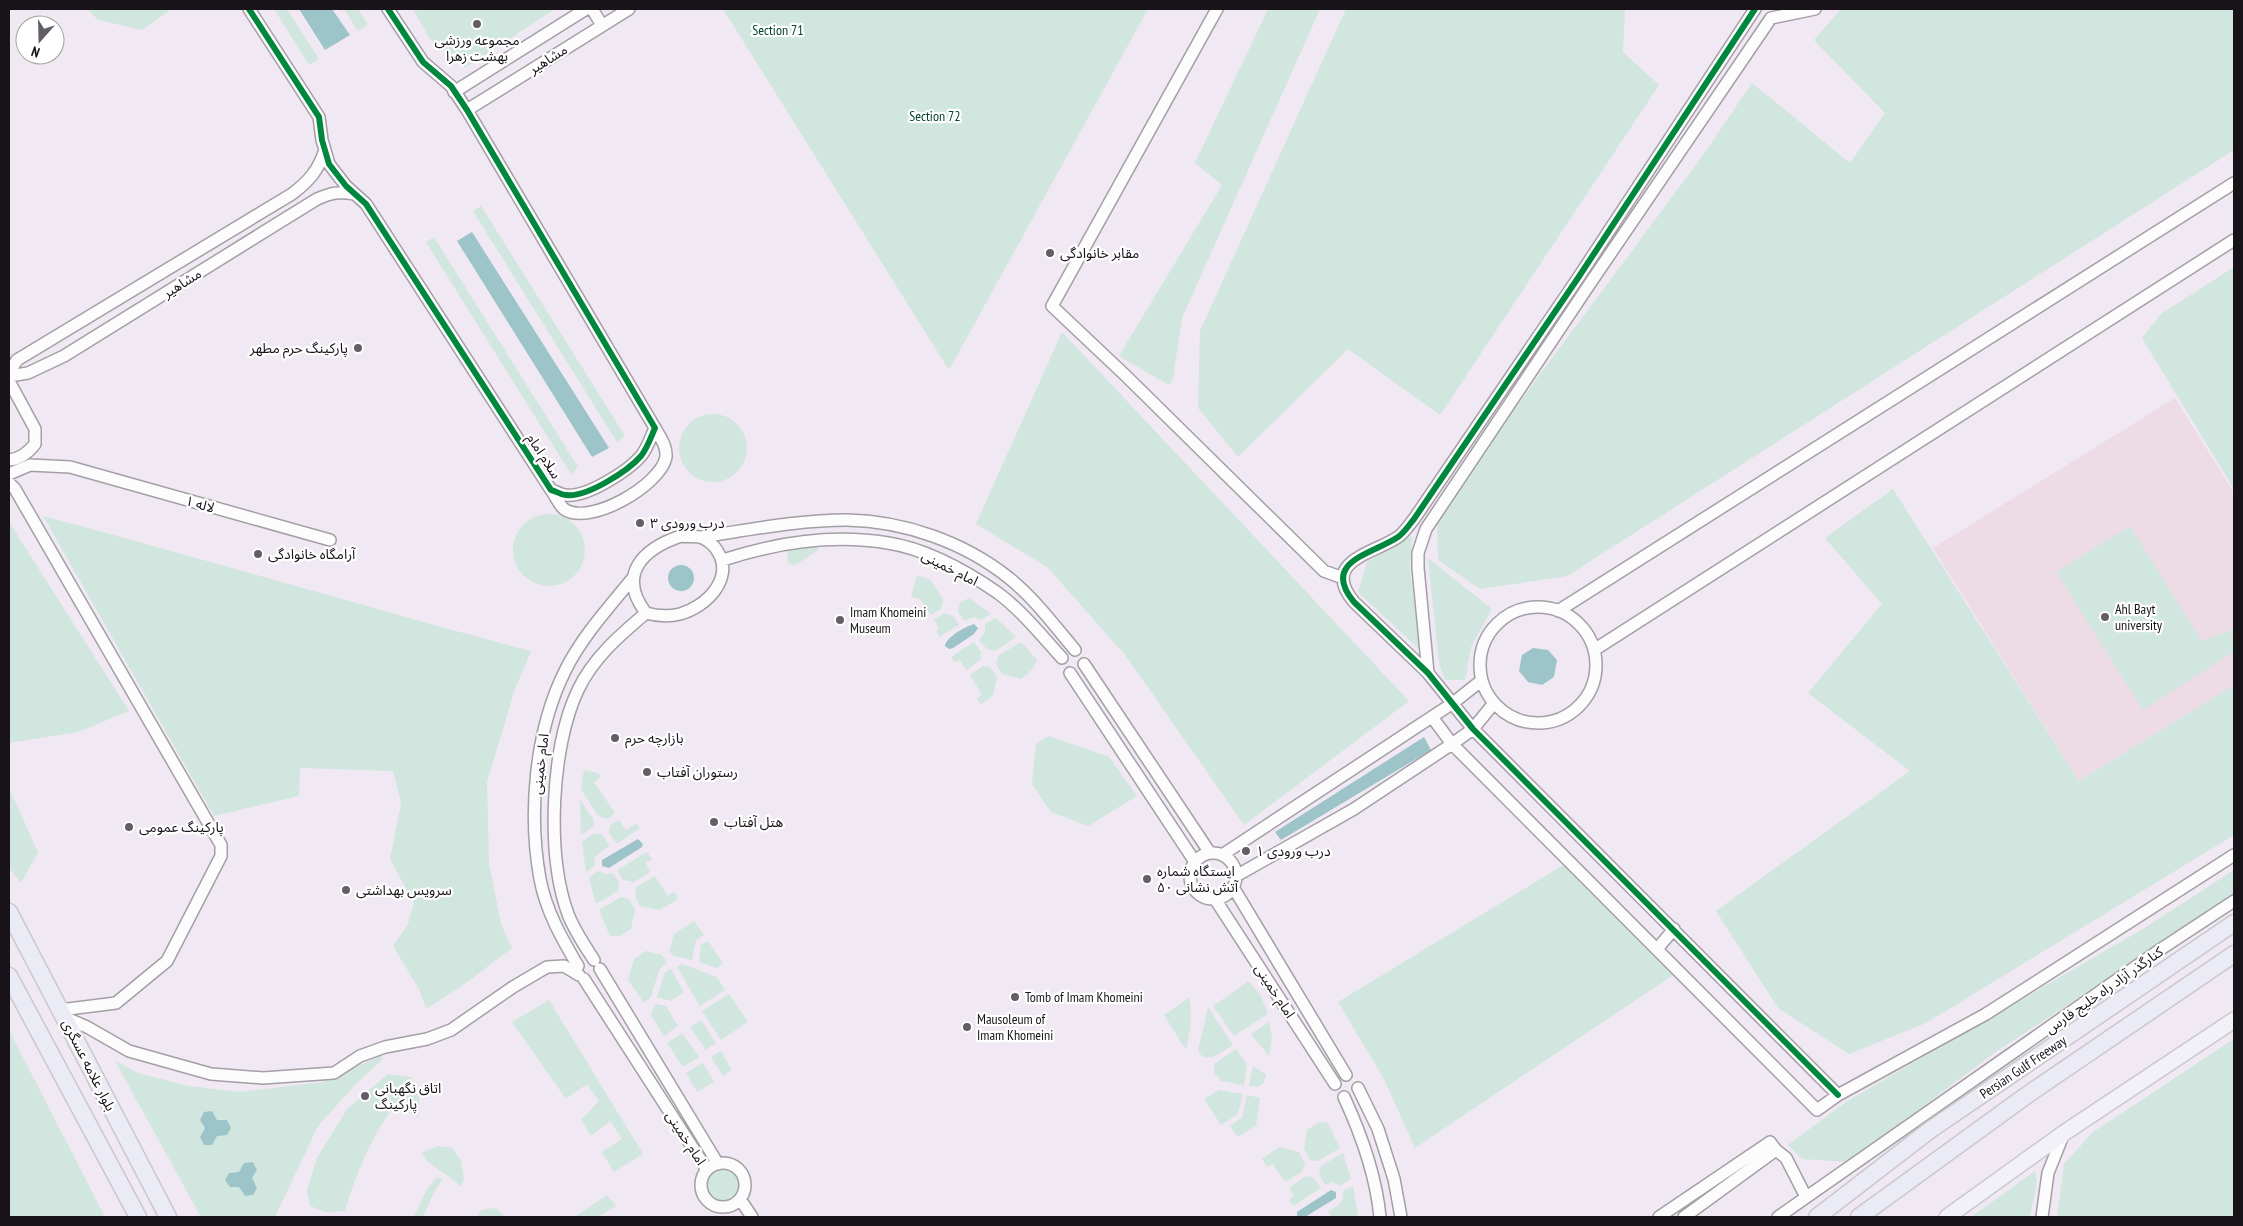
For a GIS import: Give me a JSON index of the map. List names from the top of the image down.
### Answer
{
  "streets": {
    "highway": ["بلوار علامه عسگری", "Persian Gulf Freeway"],
    "street": [
      "مشاهیر",
      "سلام امام",
      "لاله ۱",
      "امام خمینی",
      "کنارگذر آزاد راه خلیج فارس"
    ]
  },
  "crossings": [
    ["مشاهیر", "سلام امام"]
  ],
  "parks": ["Section 71", "Section 72"],
  "places": [
    "مجموعه ورزشی بهشت زهرا",
    "مقابر خانوادگی",
    "پارکینگ حرم مطهر",
    "درب ورودی ۳",
    "آرامگاه خانوادگی",
    "Ahl Bayt university",
    "Imam Khomeini Museum",
    "بازارچه حرم",
    "رستوران آفتاب",
    "هتل آفتاب",
    "پارکینگ عمومی",
    "درب ورودی ۱",
    "ایستگاه شماره ۵۰ آتش نشانی",
    "سرویس بهداشتی",
    "Tomb of Imam Khomeini",
    "Mausoleum of Imam Khomeini",
    "اتاق نگهبانی پارکینگ"
  ],
  "north": "bottom"
}
